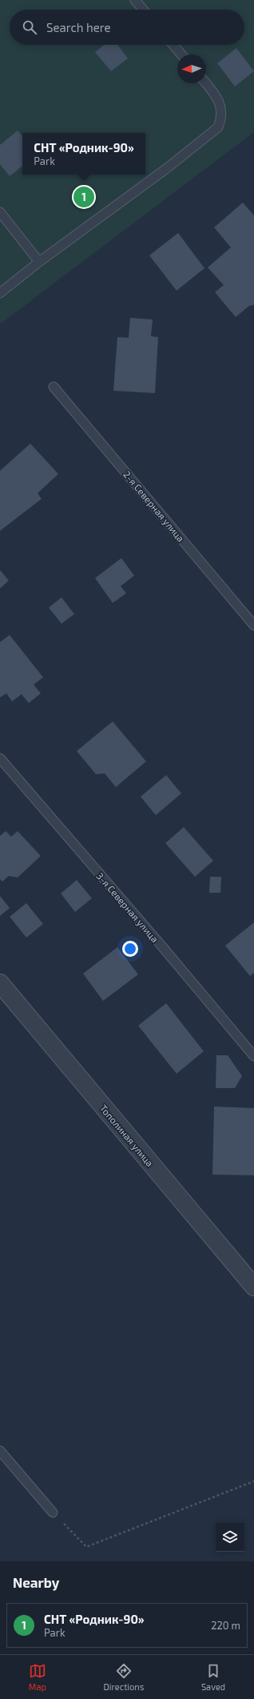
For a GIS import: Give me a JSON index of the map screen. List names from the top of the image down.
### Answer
{
  "streets": {
    "street": ["Тополиная улица"],
    "lane": ["2-я Северная улица", "3-я Северная улица"]
  },
  "north": "left",
  "page": {
    "search": "Search here",
    "popup": ["СНТ «Родник-90»", "Park"],
    "pins": "1",
    "heading": "Nearby",
    "list": [
      {
        "mark": "1",
        "name": "СНТ «Родник-90»",
        "note": "Park",
        "value": "220 m"
      }
    ],
    "nav": ["Map", "Directions", "Saved"]
  }
}
